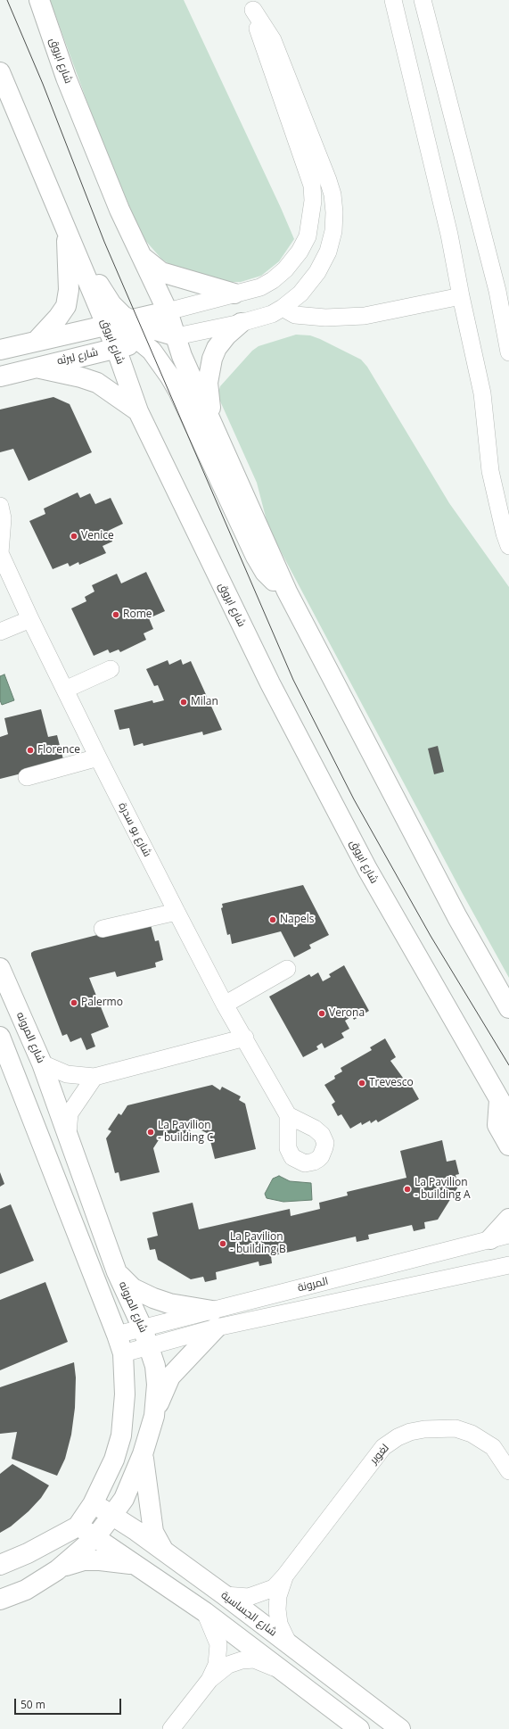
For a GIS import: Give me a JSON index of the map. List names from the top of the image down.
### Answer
{
  "streets": {
    "street": [
      "شارع ابروق",
      "شارع لبرثه",
      "شارع بو سدرة",
      "شارع المرونه",
      "المرونة",
      "لغوير",
      "شارع الجساسية"
    ]
  },
  "crossings": [
    ["شارع ابروق", "شارع لبرثه"],
    ["شارع المرونه", "المرونة"],
    ["شارع المرونه", "شارع الجساسية"],
    ["لغوير", "شارع الجساسية"]
  ],
  "places": [
    "Venice",
    "Rome",
    "Milan",
    "Florence",
    "Napels",
    "Palermo",
    "Verona",
    "Trevesco",
    "La Pavilion - building C",
    "La Pavilion - building A",
    "La Pavilion - building B"
  ],
  "scale_bar": "50 m"
}
